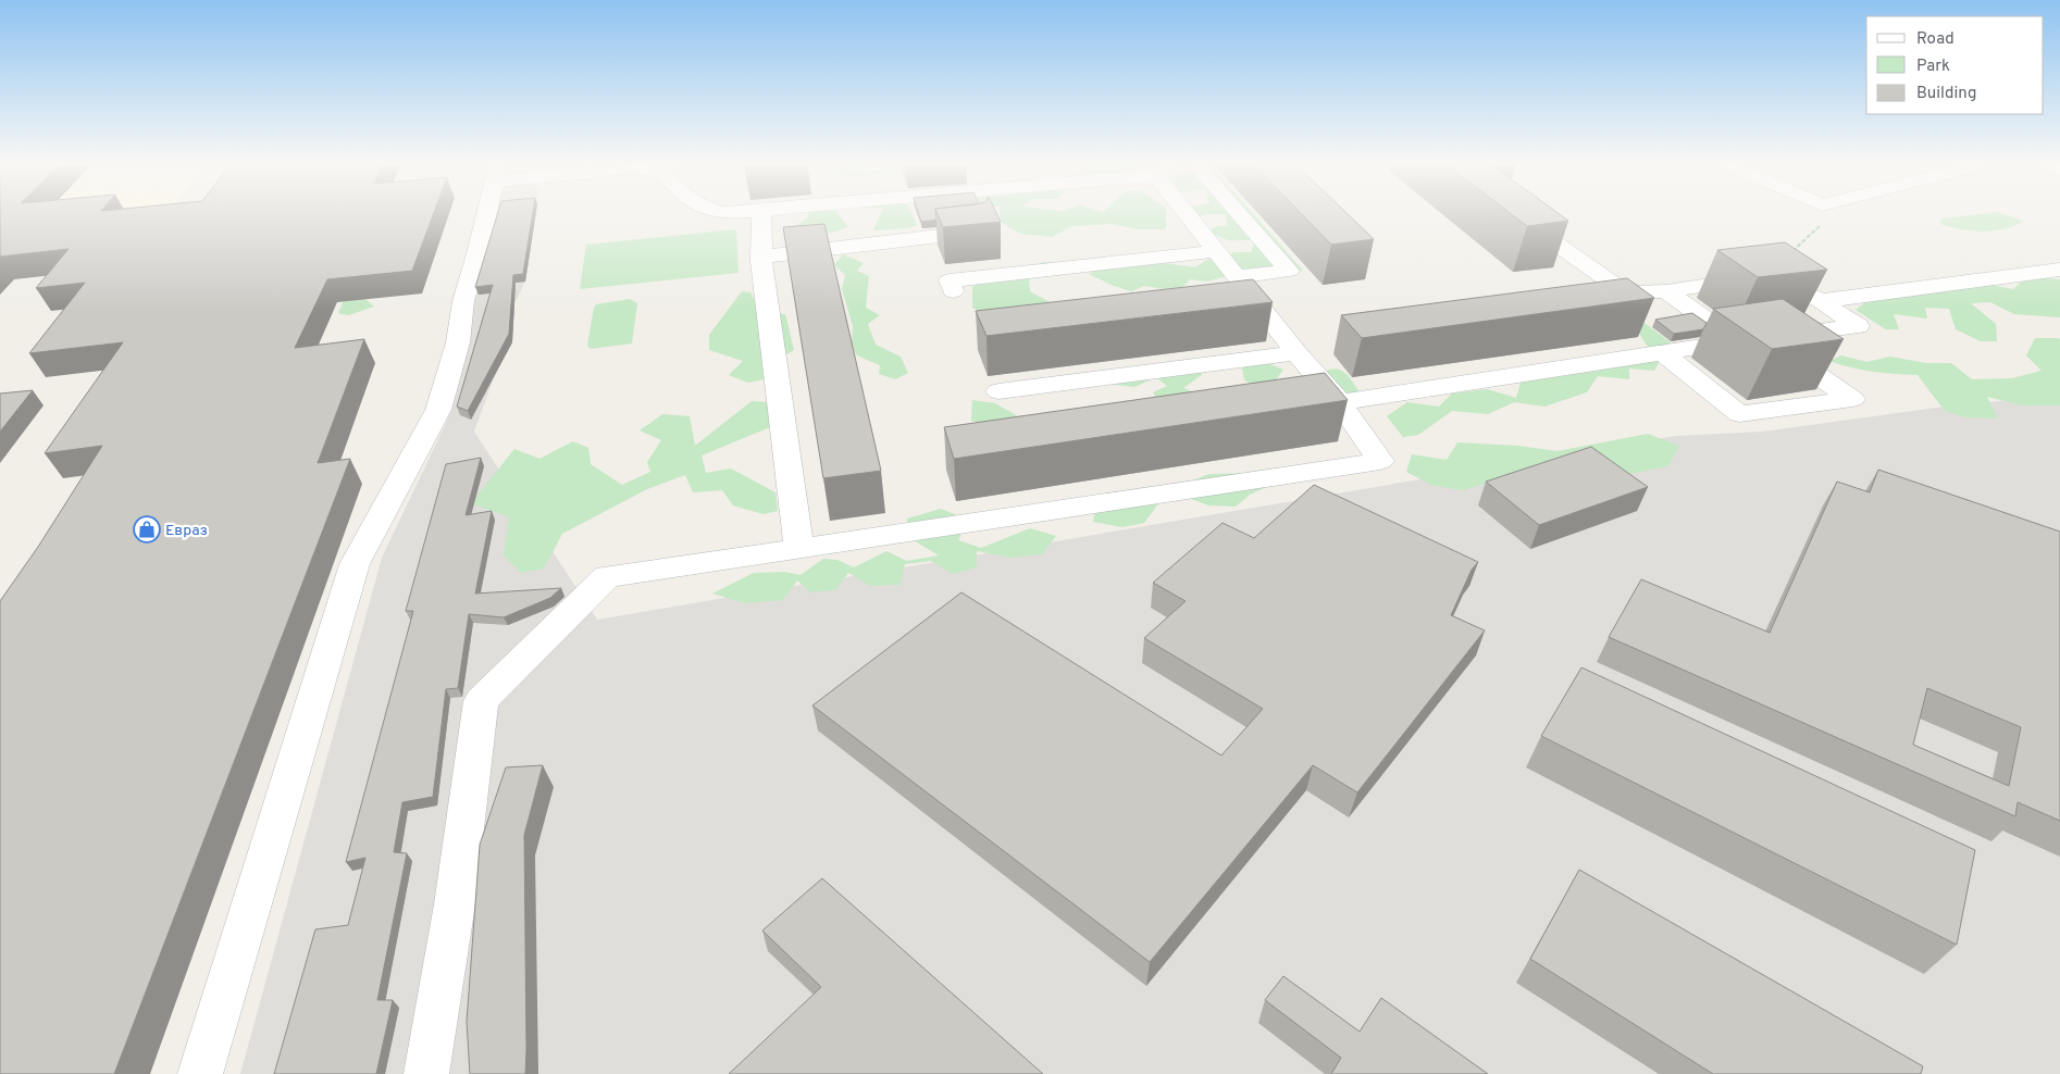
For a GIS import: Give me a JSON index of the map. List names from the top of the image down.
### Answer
{
  "places": {
    "shop": ["Евраз"]
  },
  "legend": ["Road", "Park", "Building"]
}
